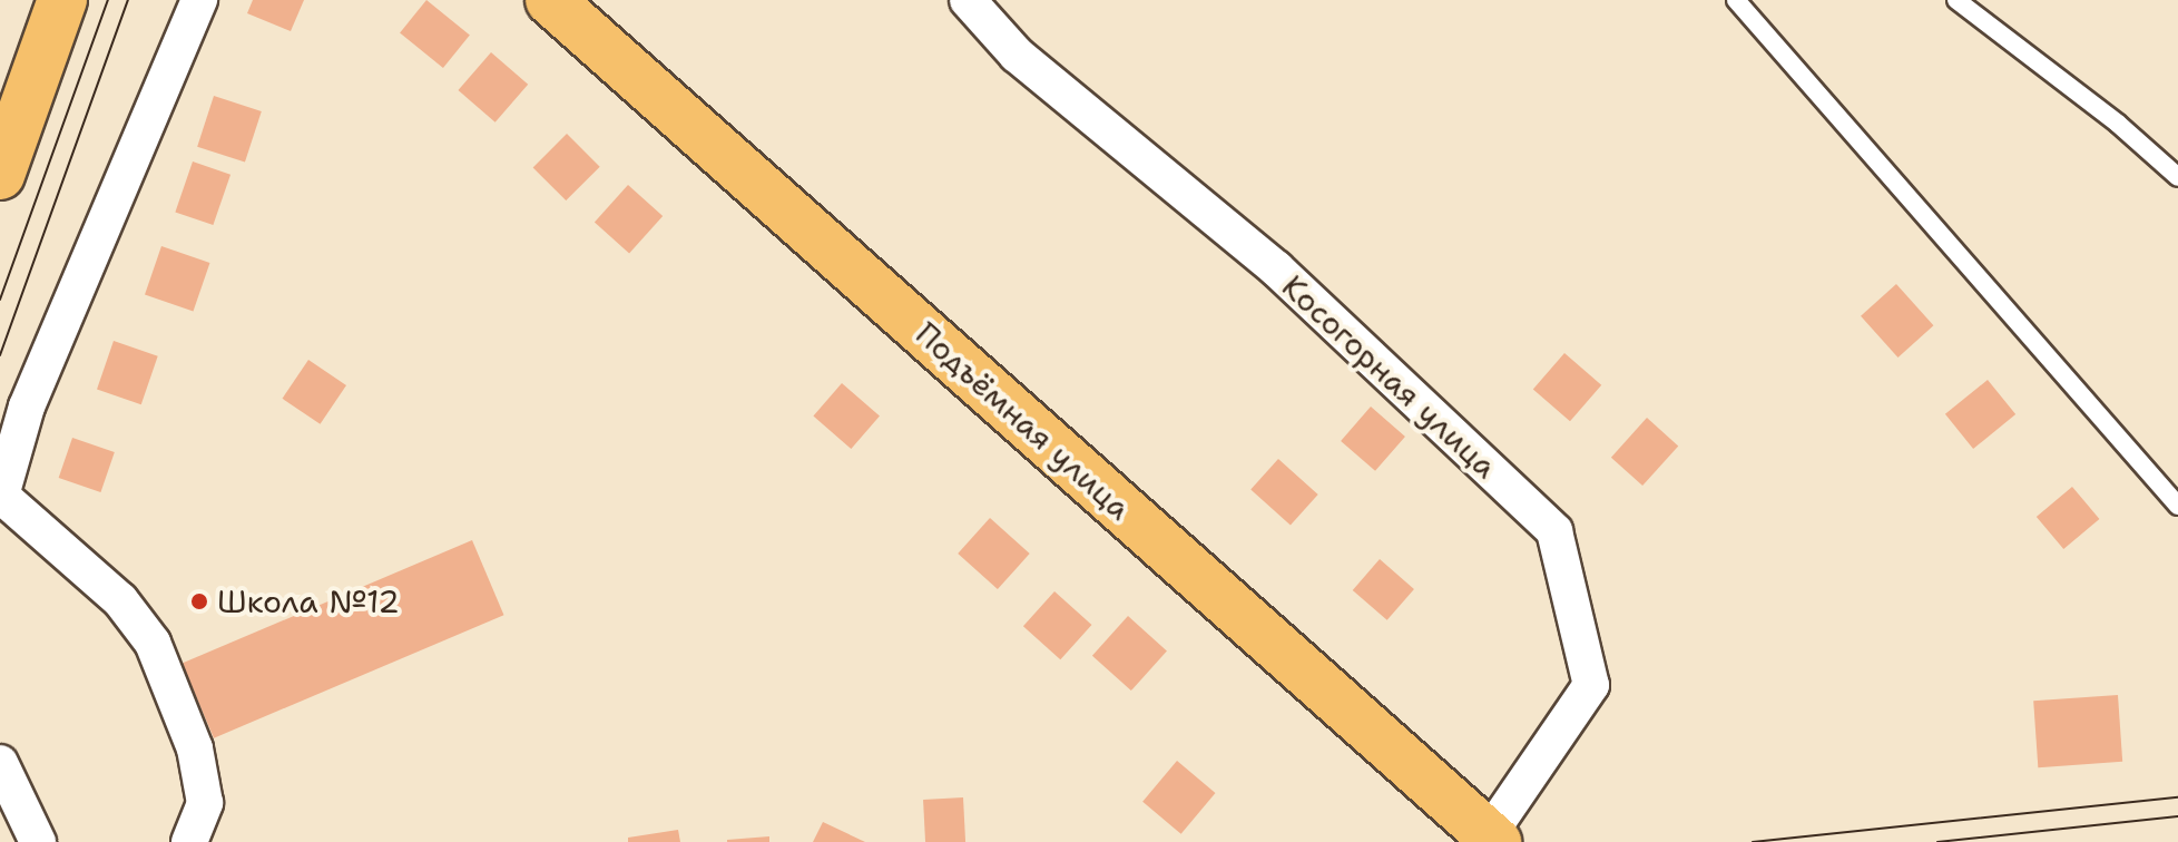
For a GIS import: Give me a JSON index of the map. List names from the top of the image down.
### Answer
{
  "streets": {
    "main road": ["Подъёмная улица"],
    "street": ["Косогорная улица"]
  },
  "crossings": [
    ["Косогорная улица", "Подъёмная улица"]
  ],
  "places": ["Школа №12"]
}
